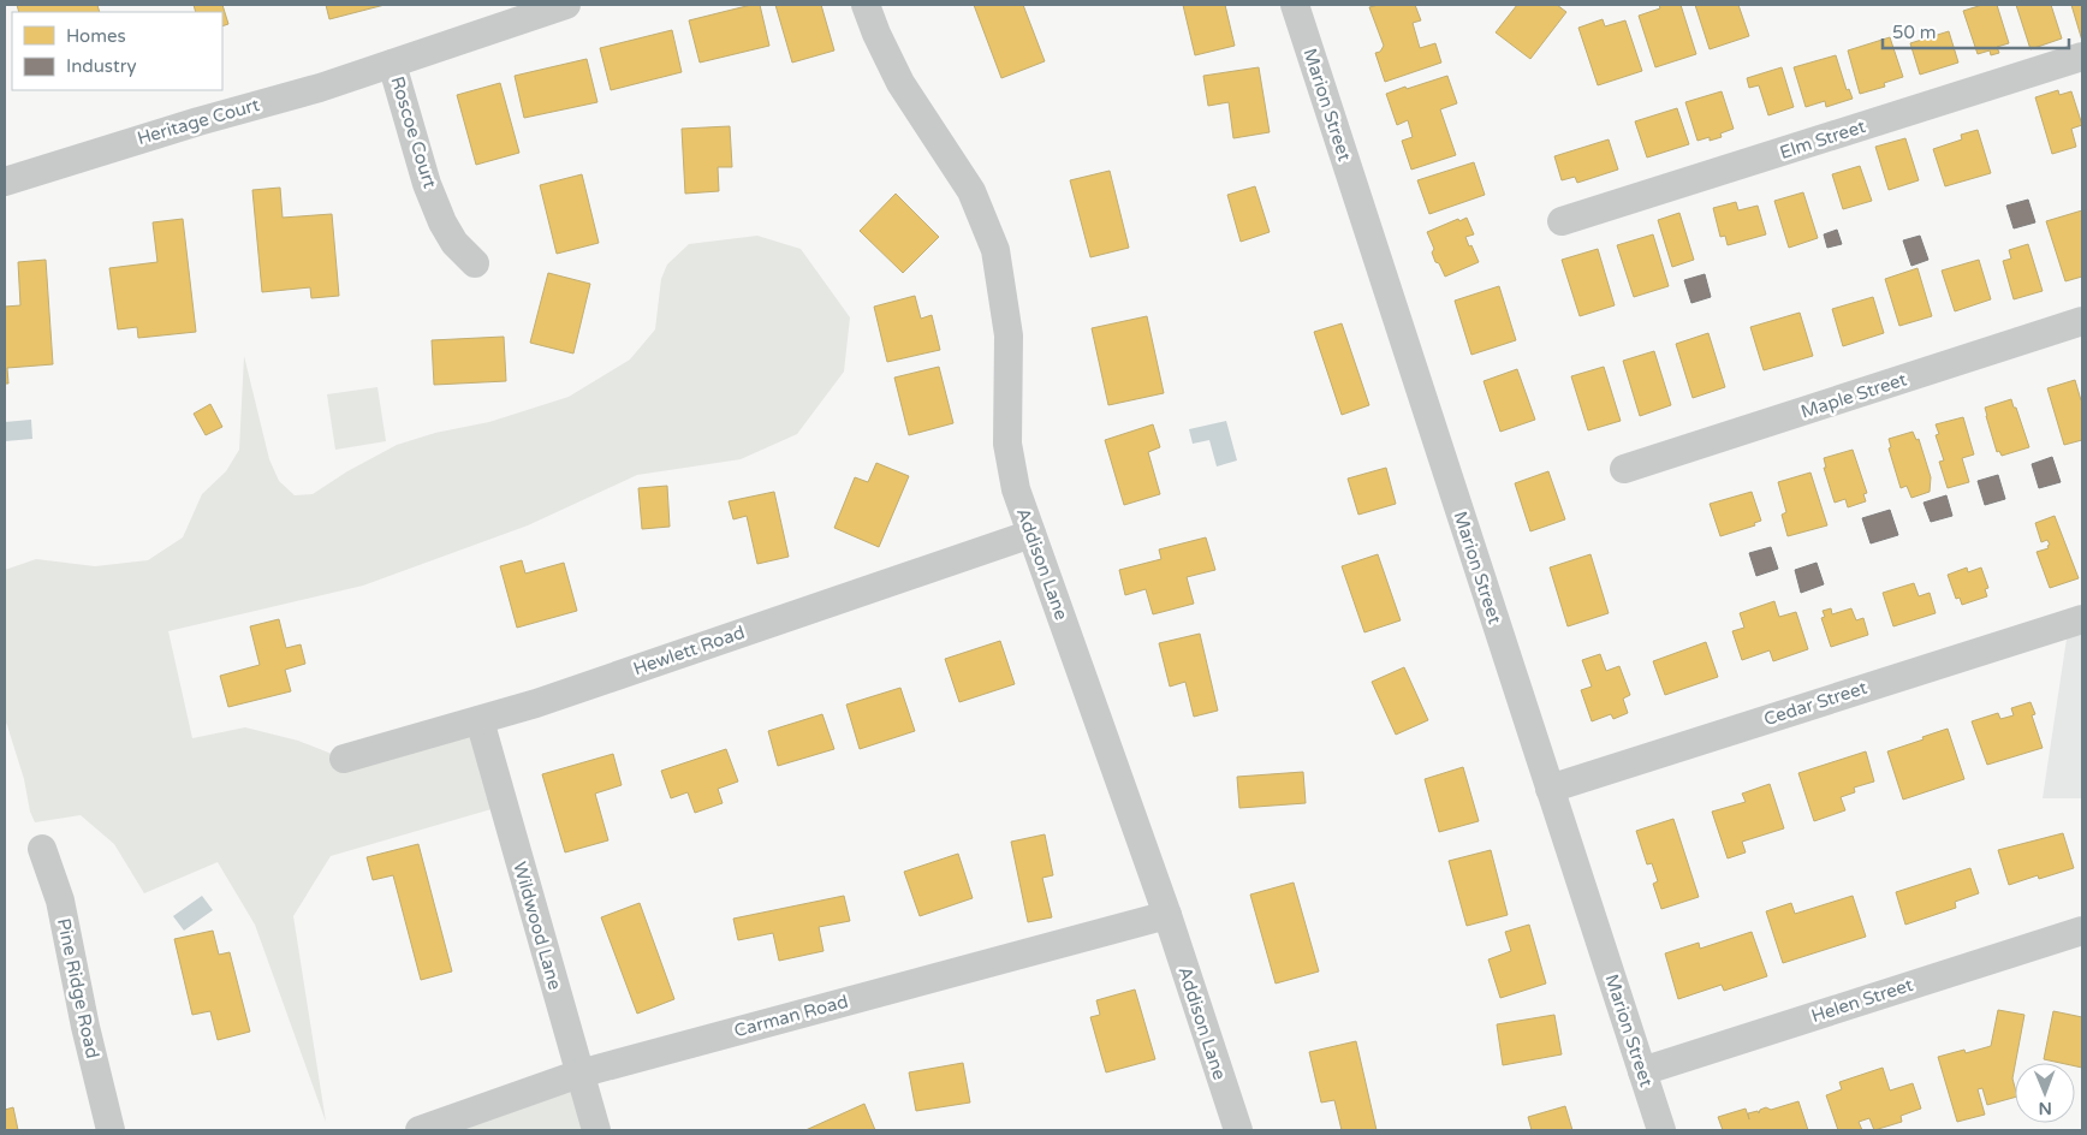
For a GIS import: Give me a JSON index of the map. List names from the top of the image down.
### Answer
{
  "streets": {
    "street": [
      "Marion Street",
      "Heritage Court",
      "Roscoe Court",
      "Elm Street",
      "Maple Street",
      "Addison Lane",
      "Hewlett Road",
      "Cedar Street",
      "Wildwood Lane",
      "Pine Ridge Road",
      "Helen Street",
      "Carman Road"
    ]
  },
  "crossings": [
    ["Marion Street", "Cedar Street"],
    ["Marion Street", "Helen Street"],
    ["Heritage Court", "Roscoe Court"],
    ["Addison Lane", "Hewlett Road"],
    ["Addison Lane", "Carman Road"],
    ["Hewlett Road", "Wildwood Lane"],
    ["Wildwood Lane", "Carman Road"]
  ],
  "legend": ["Homes", "Industry"],
  "scale_bar": "50 m",
  "north": "bottom"
}
